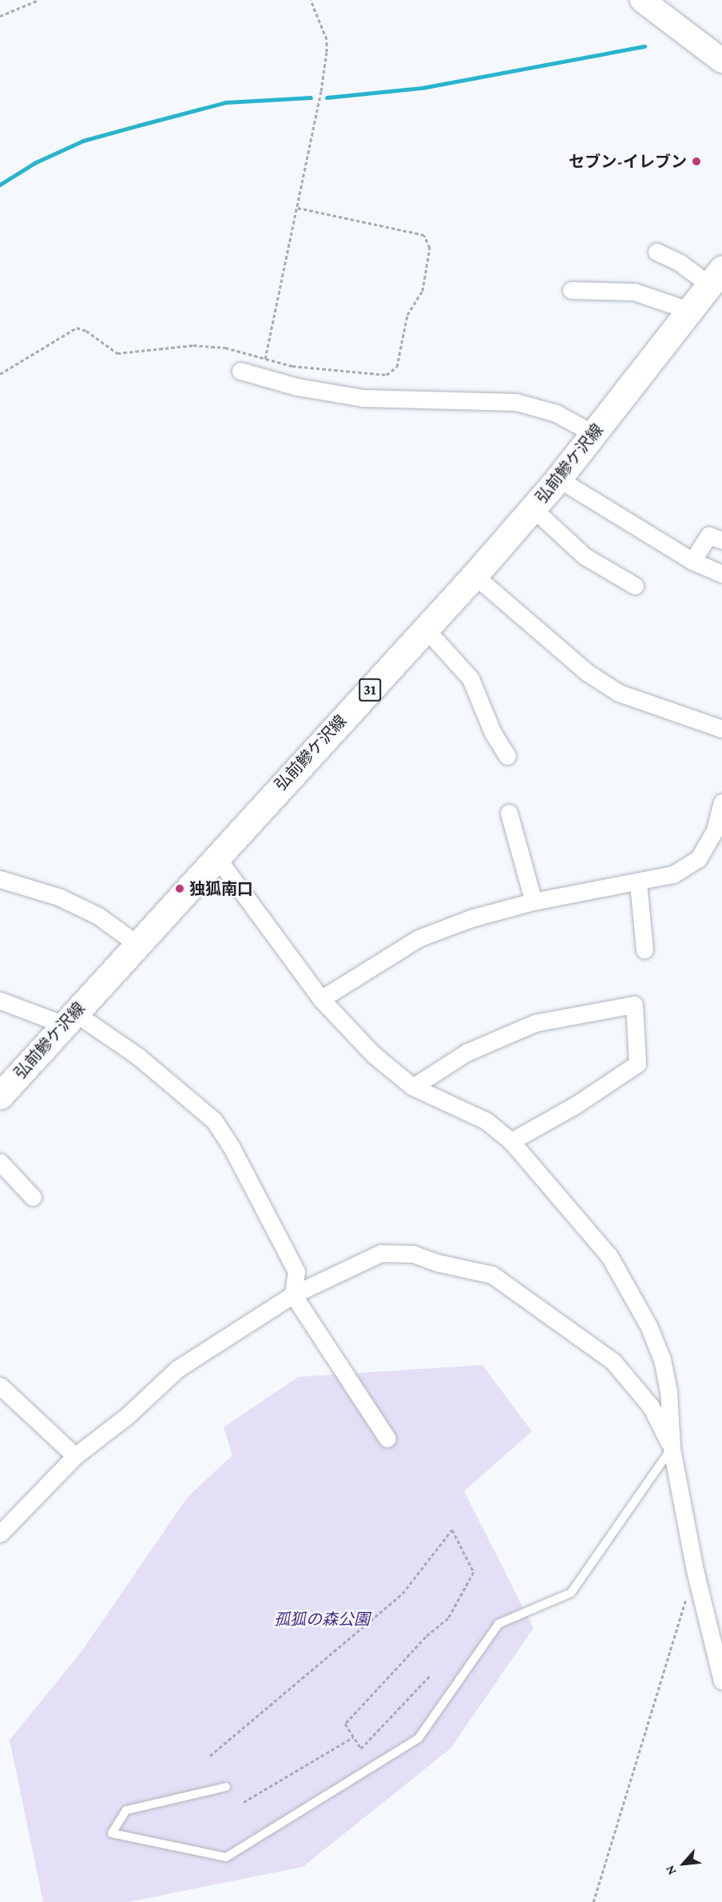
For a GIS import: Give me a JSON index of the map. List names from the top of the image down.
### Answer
{
  "streets": {
    "main road": ["弘前鰺ケ沢線", "31"]
  },
  "parks": ["孤狐の森公園"],
  "places": ["セブン-イレブン", "独狐南口"],
  "north": "bottom left"
}
